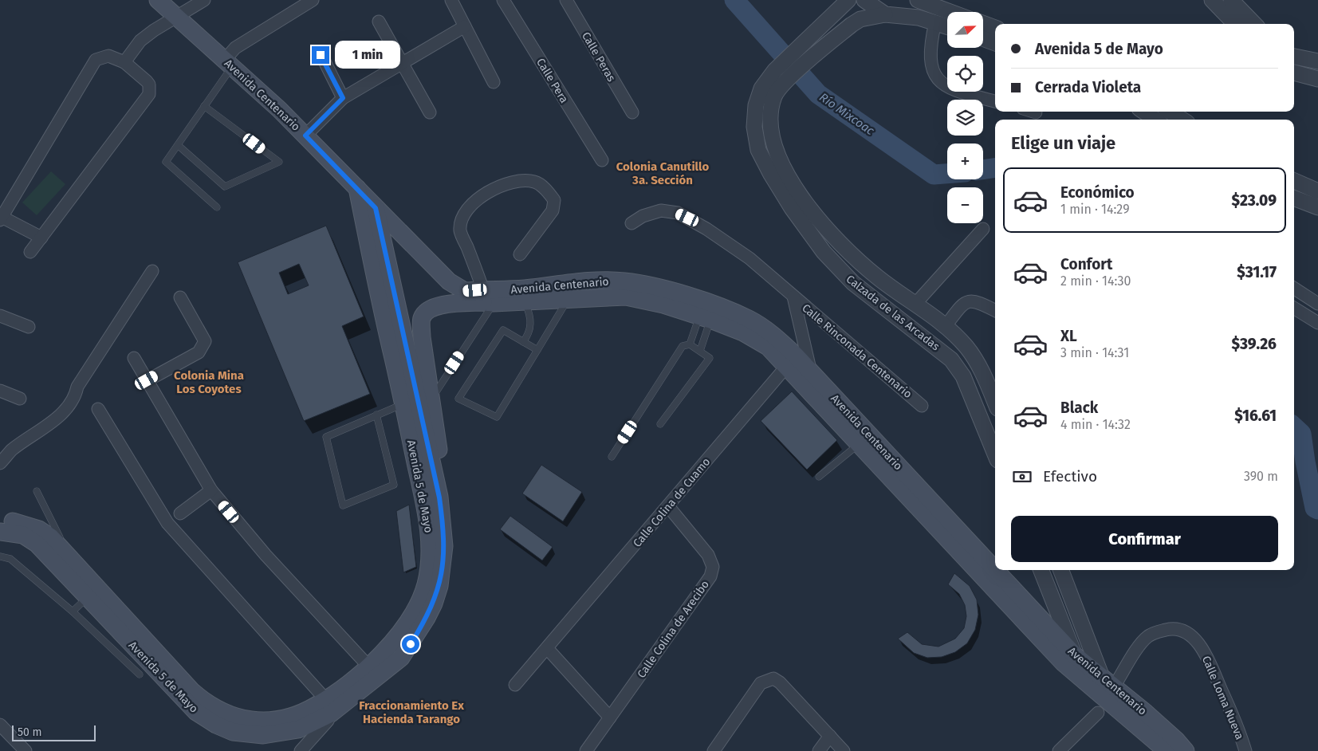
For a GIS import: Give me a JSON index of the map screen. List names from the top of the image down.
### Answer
{
  "streets": {
    "main road": ["Avenida Centenario", "Avenida 5 de Mayo"],
    "street": [
      "Calle Peras",
      "Calle Pera",
      "Calzada de las Arcadas",
      "Calle Rinconada Centenario",
      "Calle Colina de Cuamo",
      "Calle Colina de Arecibo",
      "Calle Loma Nueva"
    ]
  },
  "crossings": [
    ["Avenida Centenario", "Calle Rinconada Centenario"],
    ["Avenida Centenario", "Avenida 5 de Mayo"],
    ["Avenida Centenario", "Calle Colina de Cuamo"],
    ["Avenida Centenario", "Calle Loma Nueva"],
    ["Calle Colina de Cuamo", "Calle Colina de Arecibo"]
  ],
  "districts": ["Colonia Canutillo 3a. Sección", "Colonia Mina Los Coyotes", "Fraccionamiento Ex Hacienda Tarango"],
  "water": ["Río Mixcoac"],
  "scale_bar": "50 m",
  "north": "top right",
  "page": {
    "map_buttons": ["+", "−"],
    "banner": ["Avenida 5 de Mayo", "Cerrada Violeta"],
    "bubble": "1 min",
    "heading": "Elige un viaje",
    "list": [
      {
        "name": "Económico",
        "note": "1 min · 14:29",
        "value": "$23.09"
      },
      {
        "name": "Confort",
        "note": "2 min · 14:30",
        "value": "$31.17"
      },
      {
        "name": "XL",
        "note": "3 min · 14:31",
        "value": "$39.26"
      },
      {
        "name": "Black",
        "note": "4 min · 14:32",
        "value": "$16.61"
      }
    ],
    "pay": ["Efectivo", "390 m"],
    "buttons": "Confirmar",
    "scale": "50 m"
  }
}
